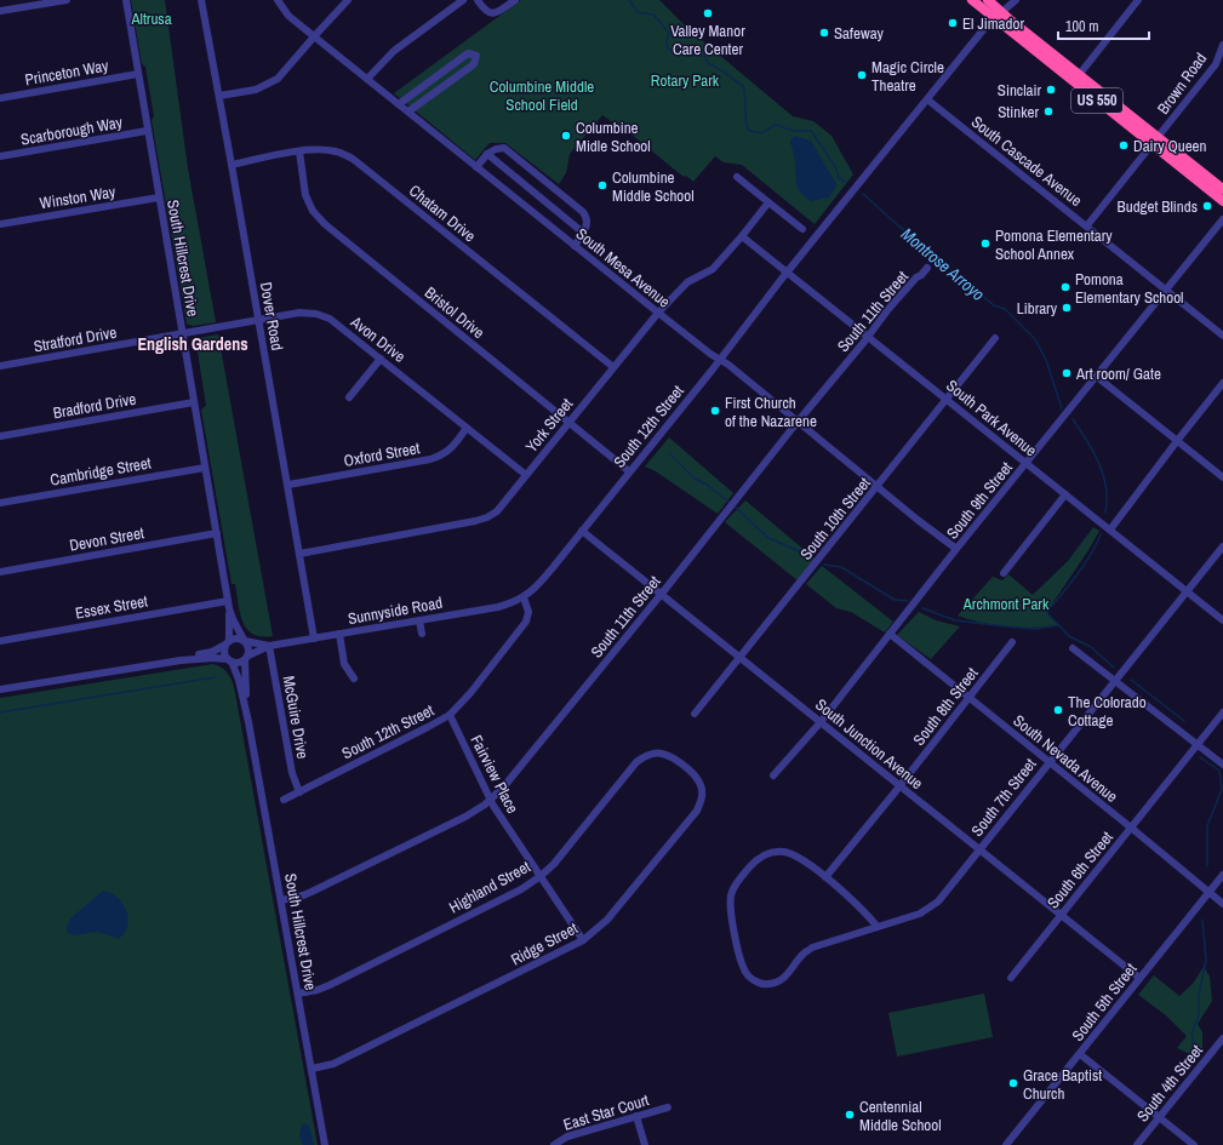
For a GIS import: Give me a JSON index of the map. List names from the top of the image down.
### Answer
{
  "streets": {
    "highway": ["US 550"],
    "street": [
      "Princeton Way",
      "Brown Road",
      "Scarborough Way",
      "South Cascade Avenue",
      "Winston Way",
      "Chatam Drive",
      "South Hillcrest Drive",
      "South Mesa Avenue",
      "South 11th Street",
      "Bristol Drive",
      "Dover Road",
      "Stratford Drive",
      "Avon Drive",
      "Bradford Drive",
      "South Park Avenue",
      "York Street",
      "South 12th Street",
      "Oxford Street",
      "Cambridge Street",
      "South 9th Street",
      "South 10th Street",
      "Devon Street",
      "Essex Street",
      "Sunnyside Road",
      "South 8th Street",
      "McGuire Drive",
      "South Junction Avenue",
      "South Nevada Avenue",
      "Fairview Place",
      "South 7th Street",
      "South 6th Street",
      "Highland Street",
      "Ridge Street",
      "South 5th Street",
      "South 4th Street",
      "East Star Court"
    ]
  },
  "crossings": [
    ["Princeton Way", "South Hillcrest Drive"],
    ["Brown Road", "US 550"],
    ["US 550", "South 12th Street"],
    ["Scarborough Way", "South Hillcrest Drive"],
    ["South Cascade Avenue", "South 12th Street"],
    ["South Cascade Avenue", "South 9th Street"],
    ["Winston Way", "South Hillcrest Drive"],
    ["Chatam Drive", "Bristol Drive"],
    ["Chatam Drive", "Dover Road"],
    ["Chatam Drive", "York Street"],
    ["South Hillcrest Drive", "South 11th Street"],
    ["South Hillcrest Drive", "Stratford Drive"],
    ["South Hillcrest Drive", "Avon Drive"],
    ["South Hillcrest Drive", "Bradford Drive"],
    ["South Hillcrest Drive", "Cambridge Street"],
    ["South Hillcrest Drive", "Devon Street"],
    ["South Hillcrest Drive", "Essex Street"],
    ["South Hillcrest Drive", "Highland Street"],
    ["South Hillcrest Drive", "Ridge Street"],
    ["South Mesa Avenue", "South 11th Street"],
    ["South Mesa Avenue", "York Street"],
    ["South Mesa Avenue", "South 12th Street"],
    ["South Mesa Avenue", "South 9th Street"],
    ["South Mesa Avenue", "South 10th Street"],
    ["South 11th Street", "South Park Avenue"],
    ["South 11th Street", "South Junction Avenue"],
    ["South 11th Street", "Fairview Place"],
    ["Bristol Drive", "York Street"],
    ["Bristol Drive", "South 12th Street"],
    ["Dover Road", "Avon Drive"],
    ["Dover Road", "York Street"],
    ["Dover Road", "Oxford Street"],
    ["Dover Road", "Sunnyside Road"],
    ["Stratford Drive", "Avon Drive"],
    ["Avon Drive", "York Street"],
    ["Avon Drive", "Oxford Street"],
    ["South Park Avenue", "York Street"],
    ["South Park Avenue", "South 12th Street"],
    ["South Park Avenue", "South 9th Street"],
    ["South Park Avenue", "South 10th Street"],
    ["South Park Avenue", "South 7th Street"],
    ["South 12th Street", "Sunnyside Road"],
    ["South 12th Street", "McGuire Drive"],
    ["South 12th Street", "South Junction Avenue"],
    ["South 12th Street", "Fairview Place"],
    ["South 9th Street", "South Junction Avenue"],
    ["South 9th Street", "South Nevada Avenue"],
    ["South 10th Street", "South Junction Avenue"],
    ["Sunnyside Road", "McGuire Drive"],
    ["South 8th Street", "South Junction Avenue"],
    ["South 8th Street", "South Nevada Avenue"],
    ["South 8th Street", "South 7th Street"],
    ["South Junction Avenue", "South 7th Street"],
    ["South Junction Avenue", "South 6th Street"],
    ["South Junction Avenue", "South 5th Street"],
    ["South Nevada Avenue", "South 7th Street"],
    ["South Nevada Avenue", "South 6th Street"],
    ["South Nevada Avenue", "South 5th Street"],
    ["Fairview Place", "Highland Street"],
    ["Fairview Place", "Ridge Street"],
    ["Highland Street", "Ridge Street"]
  ],
  "districts": ["English Gardens"],
  "water": ["Montrose Arroyo"],
  "parks": [
    "Altrusa",
    "Rotary Park",
    "Columbine Middle School Field",
    "Archmont Park"
  ],
  "places": [
    "Valley Manor Care Center",
    "El Jimador",
    "Safeway",
    "Magic Circle Theatre",
    "Sinclair",
    "Stinker",
    "Columbine Midle School",
    "Dairy Queen",
    "Columbine Middle School",
    "Budget Blinds",
    "Pomona Elementary School Annex",
    "Pomona Elementary School",
    "Library",
    "Art room/ Gate",
    "First Church of the Nazarene",
    "The Colorado Cottage",
    "Grace Baptist Church",
    "Centennial Middle School"
  ],
  "scale_bar": "100 m"
}
